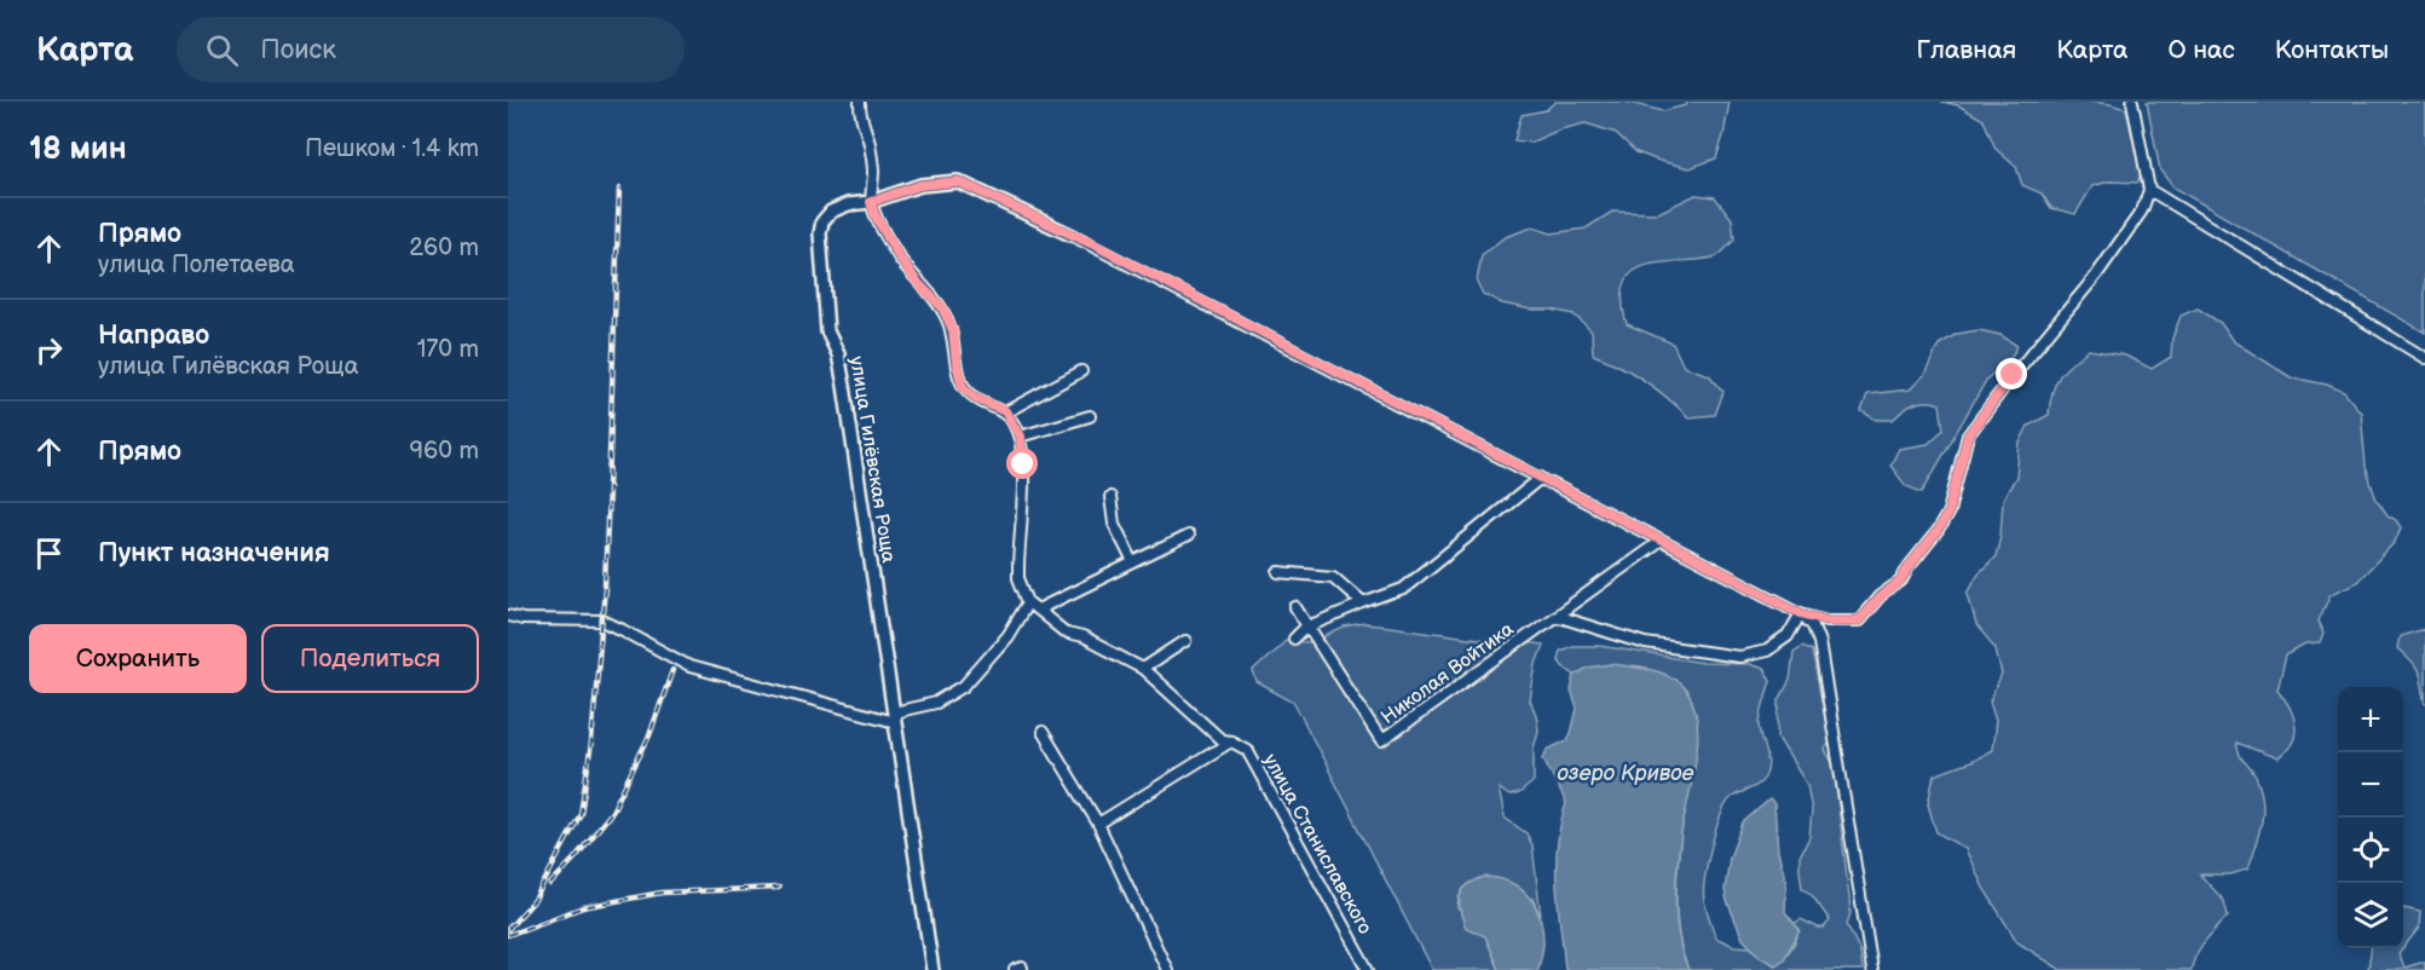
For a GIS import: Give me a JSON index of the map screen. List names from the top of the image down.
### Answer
{
  "streets": {
    "street": ["улица Гилёвская Роща", "Николая Войтика", "улица Станиславского"]
  },
  "water": ["озеро Кривое"],
  "page": {
    "header": "Карта",
    "search": "Поиск",
    "nav": [
      "Главная",
      "Карта",
      "О нас",
      "Контакты"
    ],
    "heading": ["18 мин", "Пешком · 1.4 km"],
    "list": [
      ["Прямо", "улица Полетаева", "260 m"],
      ["Направо", "улица Гилёвская Роща", "170 m"],
      ["Прямо", "960 m"],
      "Пункт назначения"
    ],
    "buttons": ["Сохранить", "Поделиться"],
    "map_buttons": ["+", "−"]
  }
}
